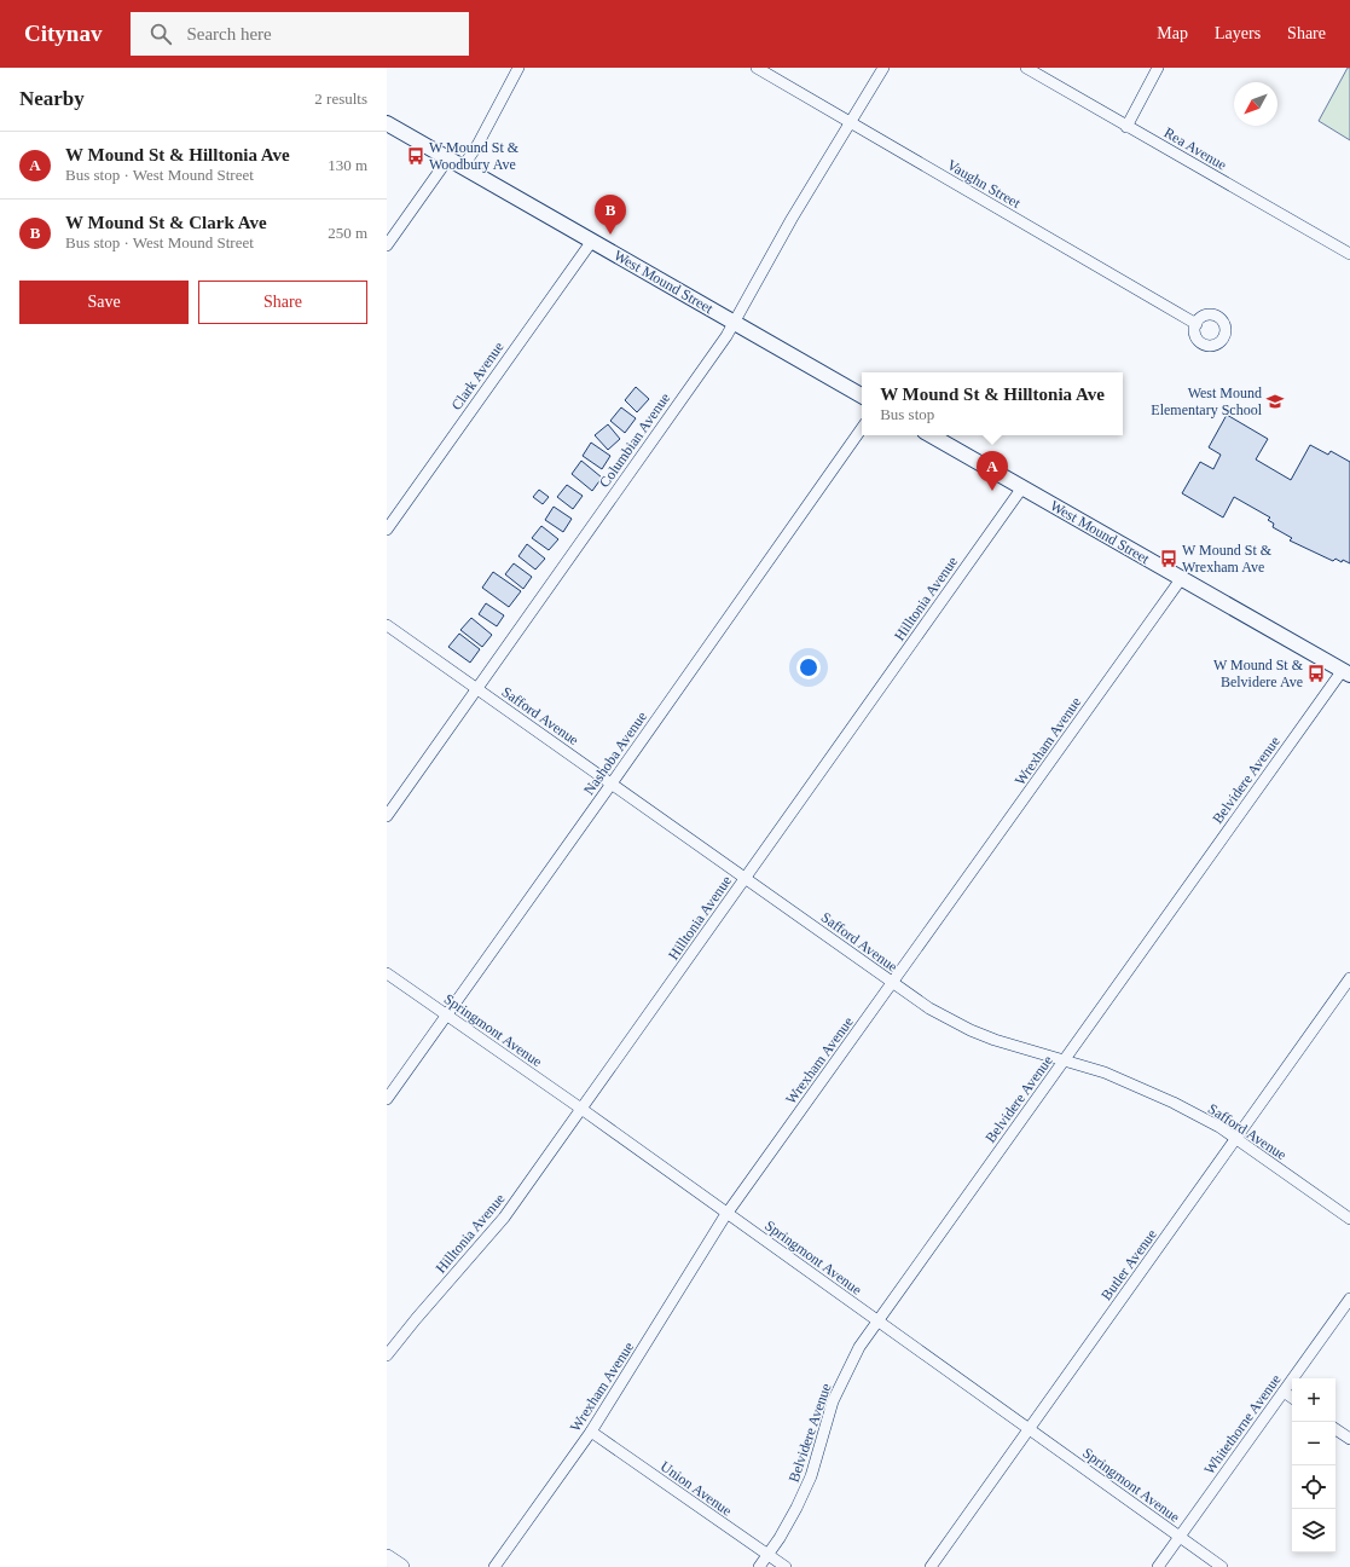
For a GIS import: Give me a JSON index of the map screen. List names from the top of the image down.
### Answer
{
  "streets": {
    "street": [
      "Rea Avenue",
      "Vaughn Street",
      "West Mound Street",
      "Clark Avenue",
      "Columbian Avenue",
      "Hilltonia Avenue",
      "Safford Avenue",
      "Wrexham Avenue",
      "Nashoba Avenue",
      "Belvidere Avenue",
      "Springmont Avenue",
      "Butler Avenue",
      "Whitethorne Avenue",
      "Union Avenue"
    ]
  },
  "crossings": [
    ["Vaughn Street", "Columbian Avenue"],
    ["West Mound Street", "Clark Avenue"],
    ["West Mound Street", "Columbian Avenue"],
    ["West Mound Street", "Hilltonia Avenue"],
    ["West Mound Street", "Wrexham Avenue"],
    ["West Mound Street", "Belvidere Avenue"],
    ["Columbian Avenue", "Safford Avenue"],
    ["Hilltonia Avenue", "Safford Avenue"],
    ["Hilltonia Avenue", "Springmont Avenue"],
    ["Safford Avenue", "Wrexham Avenue"],
    ["Safford Avenue", "Nashoba Avenue"],
    ["Safford Avenue", "Belvidere Avenue"],
    ["Safford Avenue", "Butler Avenue"],
    ["Wrexham Avenue", "Springmont Avenue"],
    ["Wrexham Avenue", "Union Avenue"],
    ["Nashoba Avenue", "Springmont Avenue"],
    ["Belvidere Avenue", "Springmont Avenue"],
    ["Belvidere Avenue", "Union Avenue"],
    ["Springmont Avenue", "Butler Avenue"],
    ["Springmont Avenue", "Whitethorne Avenue"]
  ],
  "places": {
    "bus stop": ["W Mound St & Woodbury Ave", "W Mound St & Wrexham Ave", "W Mound St & Belvidere Ave"],
    "school or university": ["West Mound Elementary School"]
  },
  "north": "bottom left",
  "page": {
    "header": "Citynav",
    "search": "Search here",
    "nav": ["Map", "Layers", "Share"],
    "heading": ["Nearby", "2 results"],
    "list": [
      {
        "mark": "A",
        "name": "W Mound St & Hilltonia Ave",
        "note": "Bus stop · West Mound Street",
        "value": "130 m"
      },
      {
        "mark": "B",
        "name": "W Mound St & Clark Ave",
        "note": "Bus stop · West Mound Street",
        "value": "250 m"
      }
    ],
    "pins": ["B", "A"],
    "buttons": ["Save", "Share"],
    "popup": ["W Mound St & Hilltonia Ave", "Bus stop"],
    "map_buttons": ["+", "−"]
  }
}
